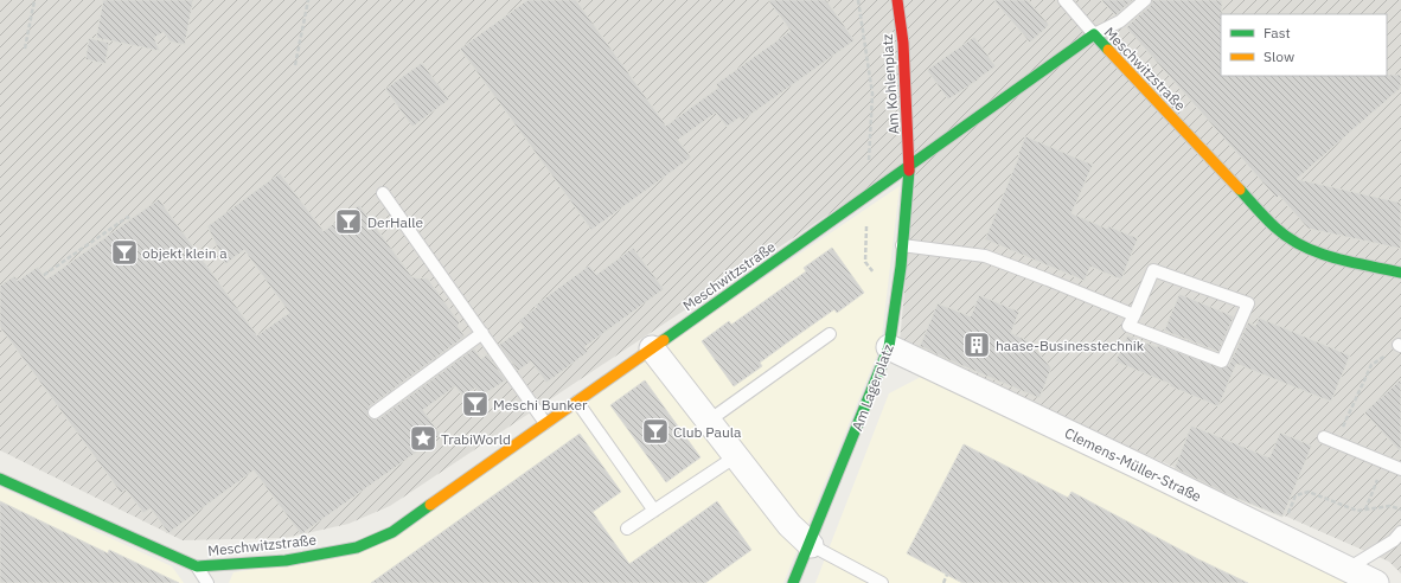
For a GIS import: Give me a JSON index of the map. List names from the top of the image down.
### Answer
{
  "streets": {
    "street": [
      "Meschwitzstraße",
      "Am Kohlenplatz",
      "Am Lagerplatz",
      "Clemens-Müller-Straße"
    ]
  },
  "crossings": [
    ["Meschwitzstraße", "Am Kohlenplatz"],
    ["Meschwitzstraße", "Am Lagerplatz"],
    ["Am Kohlenplatz", "Am Lagerplatz"],
    ["Am Lagerplatz", "Clemens-Müller-Straße"]
  ],
  "places": {
    "bar": [
      "DerHalle",
      "objekt klein a",
      "Meschi Bunker",
      "Club Paula"
    ],
    "building": ["haase-Businesstechnik"],
    "place": ["TrabiWorld"]
  },
  "legend": ["Fast", "Slow"]
}
